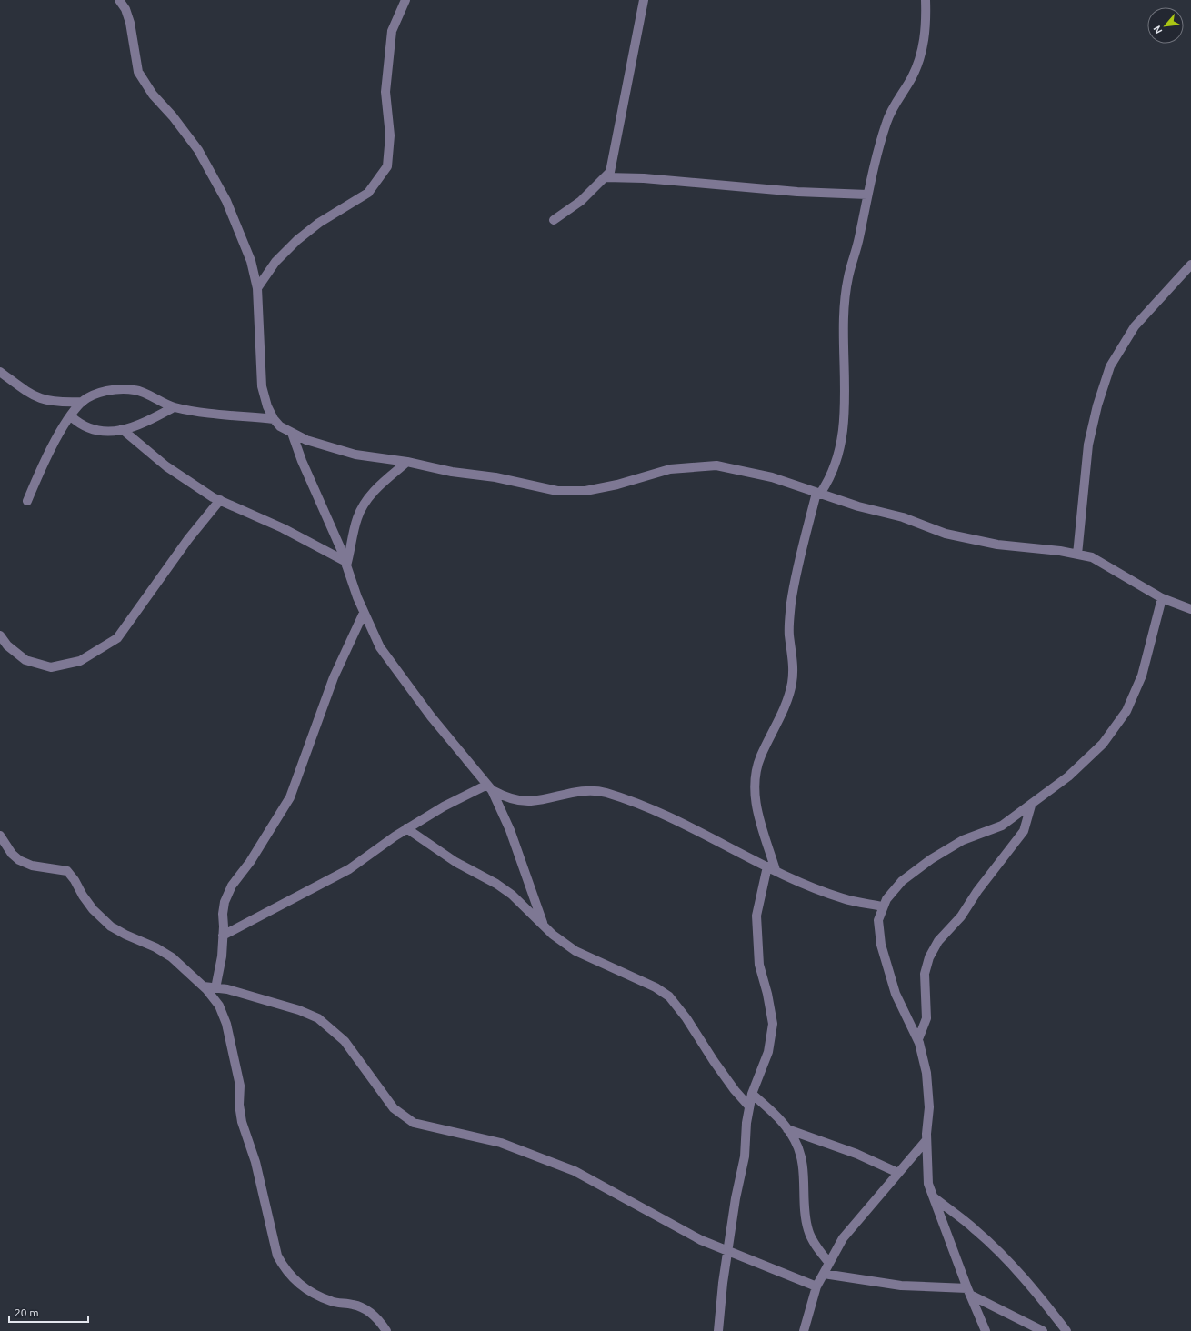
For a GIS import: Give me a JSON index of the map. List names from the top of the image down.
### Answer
{
  "scale_bar": "20 m",
  "north": "bottom left"
}
